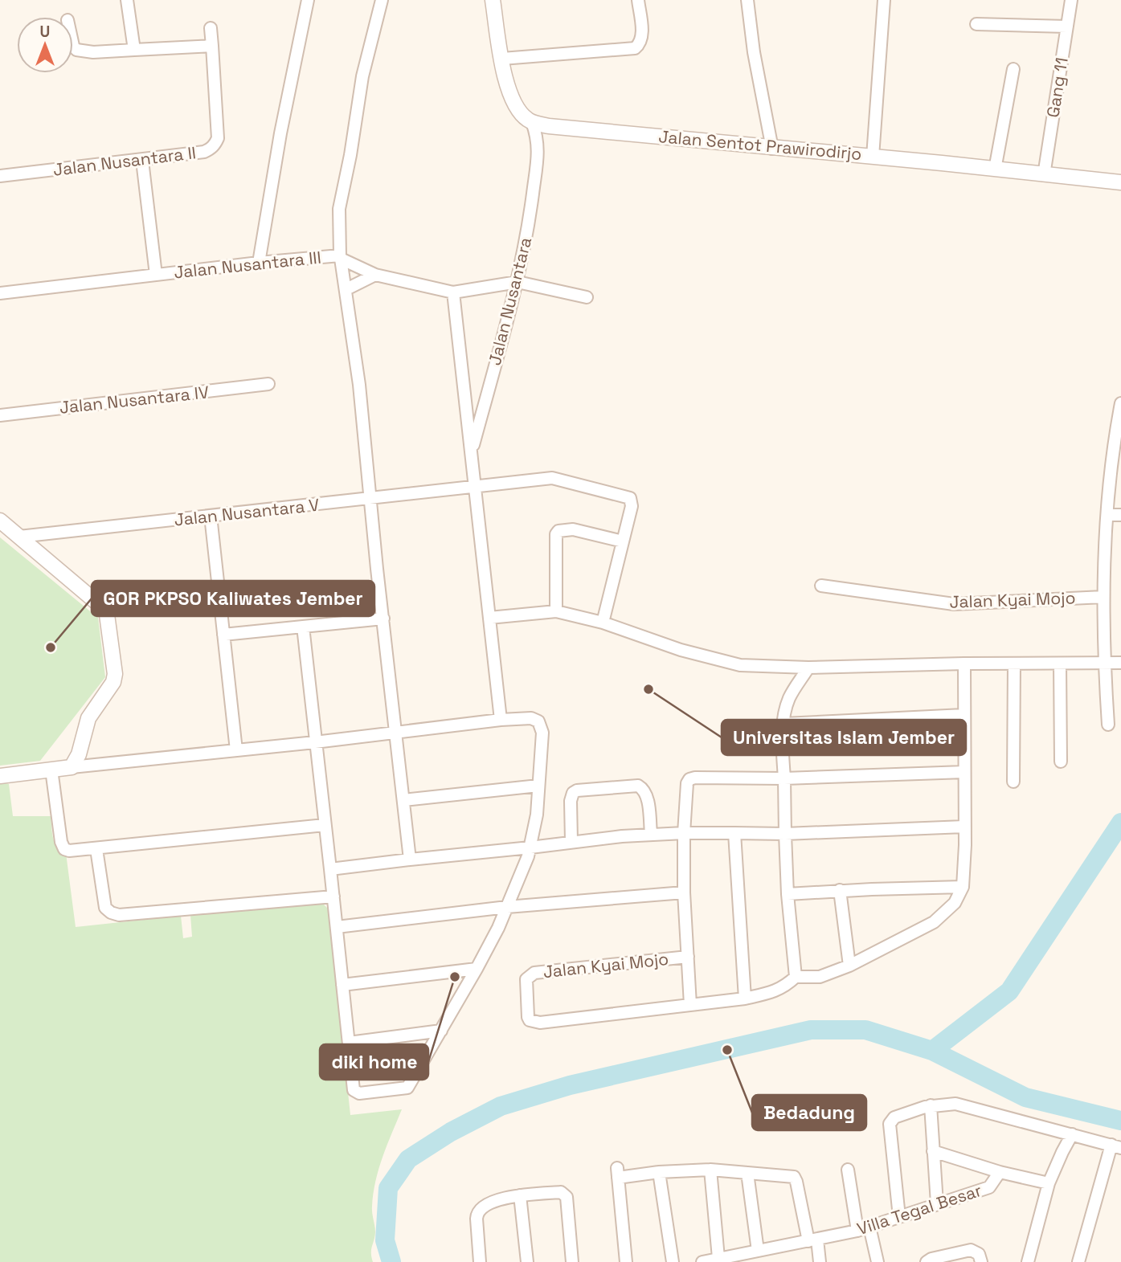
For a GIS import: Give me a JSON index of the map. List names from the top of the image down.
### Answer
{
  "streets": {
    "street": [
      "Gang 11",
      "Jalan Sentot Prawirodirjo",
      "Jalan Nusantara II",
      "Jalan Nusantara III",
      "Jalan Nusantara",
      "Jalan Nusantara IV",
      "Jalan Nusantara V",
      "Jalan Kyai Mojo",
      "Villa Tegal Besar"
    ]
  },
  "crossings": [
    ["Gang 11", "Jalan Sentot Prawirodirjo"],
    ["Jalan Nusantara III", "Jalan Nusantara"]
  ],
  "places": [
    "GOR PKPSO Kaliwates Jember",
    "Universitas Islam Jember",
    "diki home",
    "Bedadung"
  ],
  "north": "top"
}
